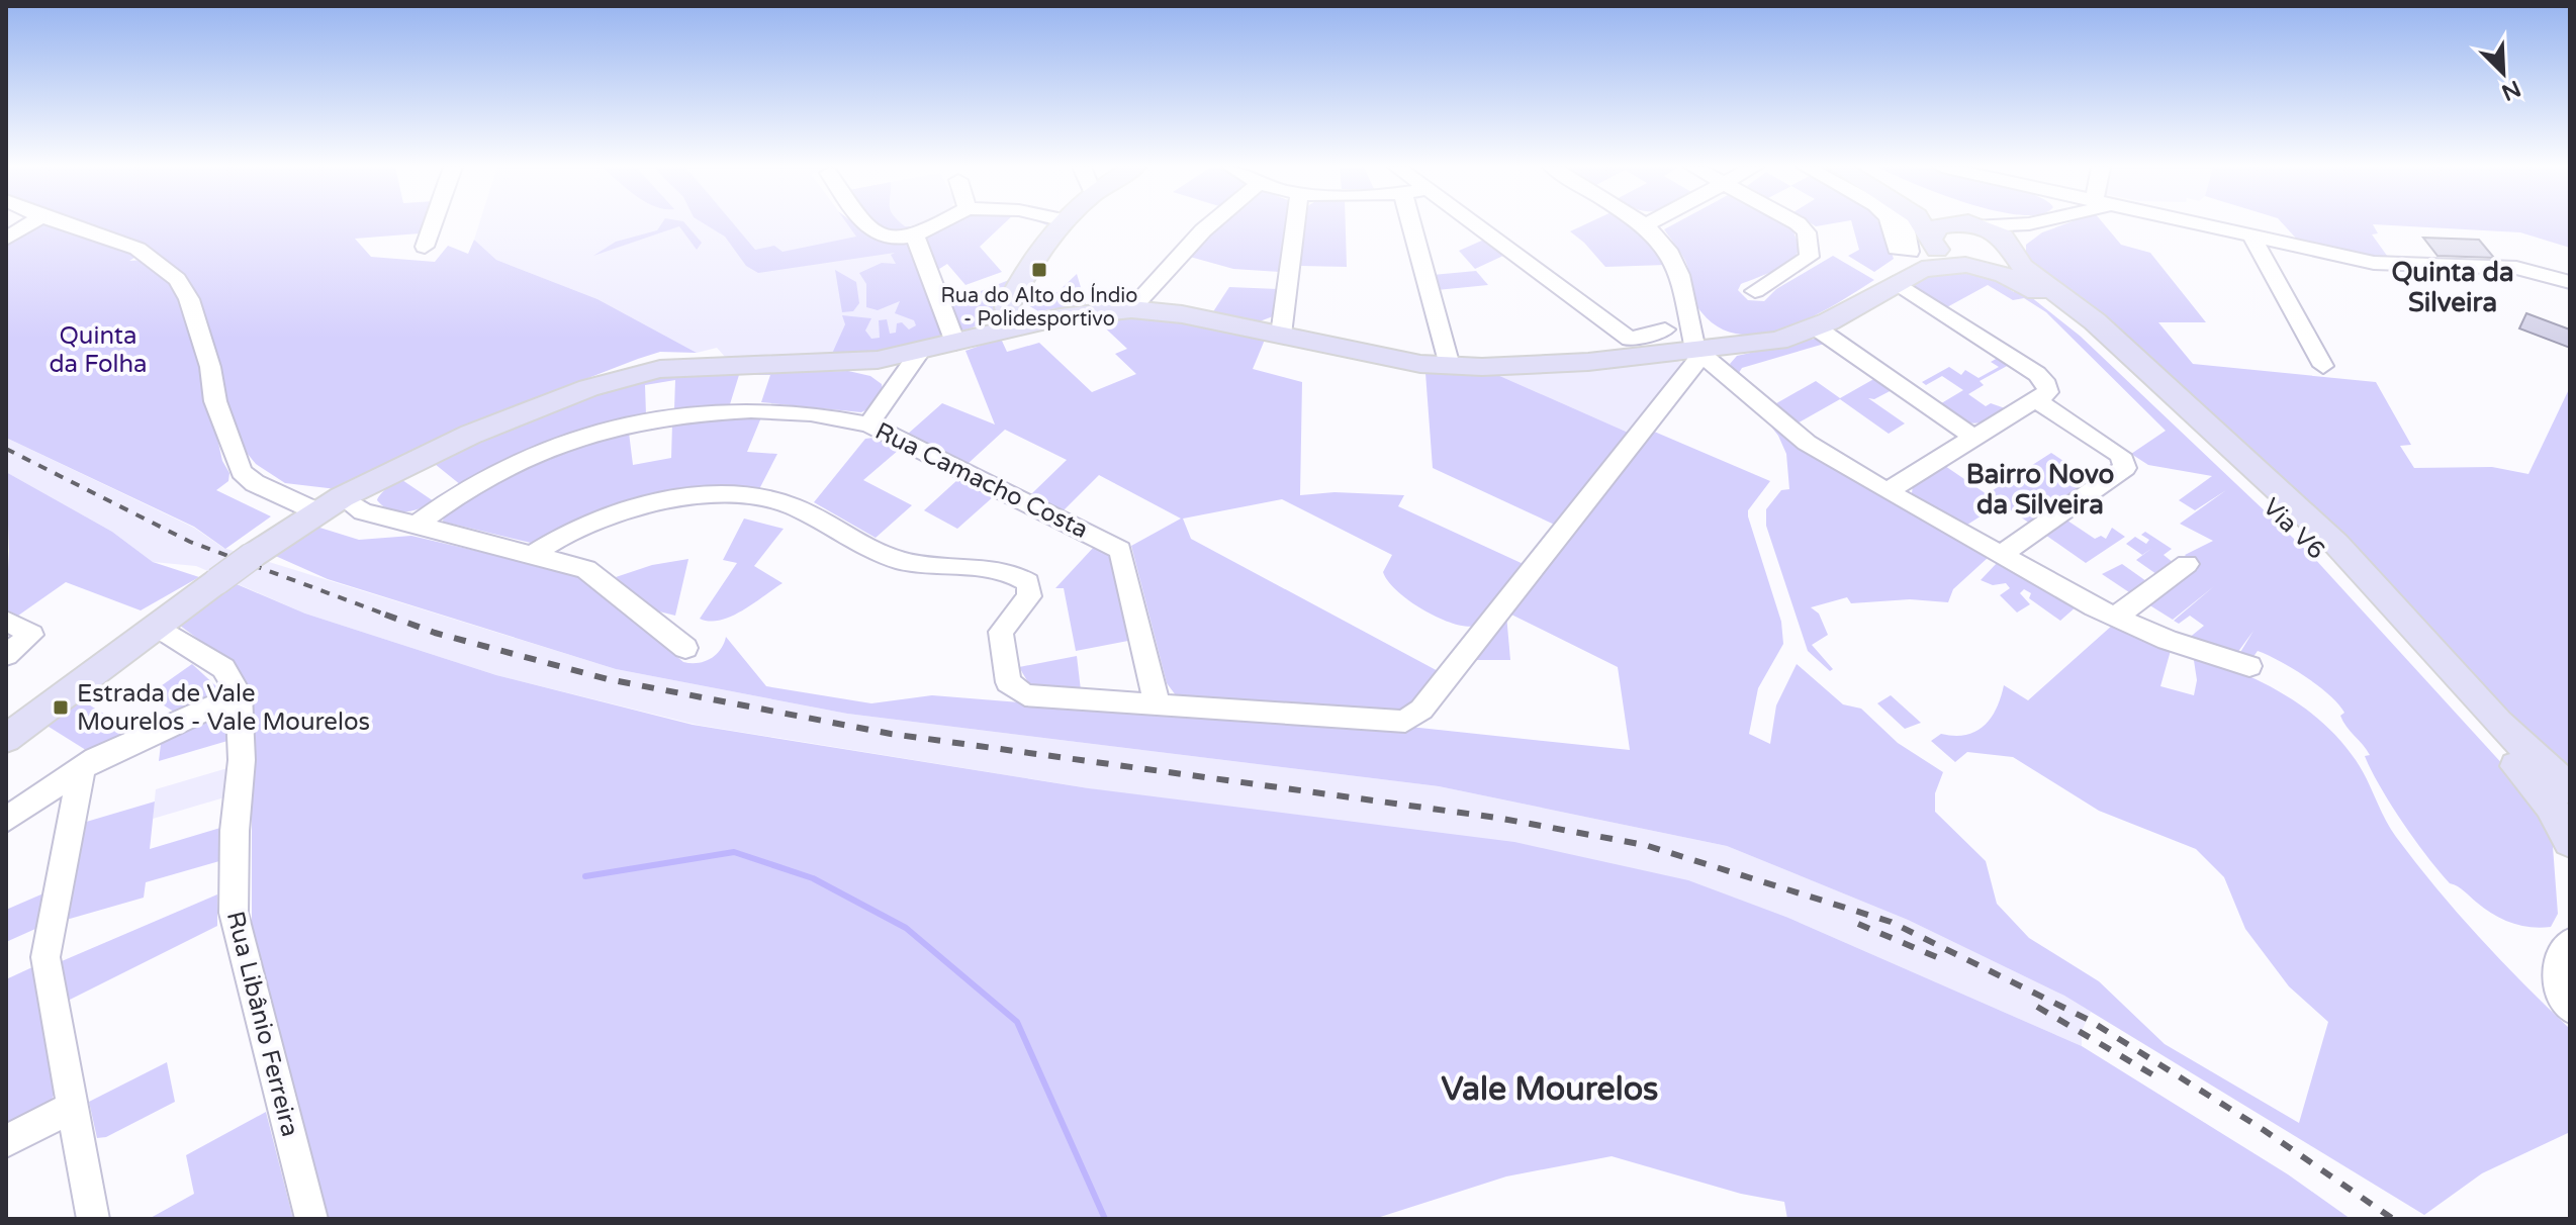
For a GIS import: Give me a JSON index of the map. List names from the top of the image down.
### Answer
{
  "streets": {
    "main road": ["Via V6"],
    "street": ["Rua Camacho Costa", "Rua Libânio Ferreira"]
  },
  "districts": ["Quinta da Silveira", "Bairro Novo da Silveira", "Vale Mourelos"],
  "parks": ["Quinta da Folha"],
  "places": {
    "transit": ["Rua do Alto do Índio - Polidesportivo", "Estrada de Vale Mourelos - Vale Mourelos"]
  },
  "north": "bottom right"
}
